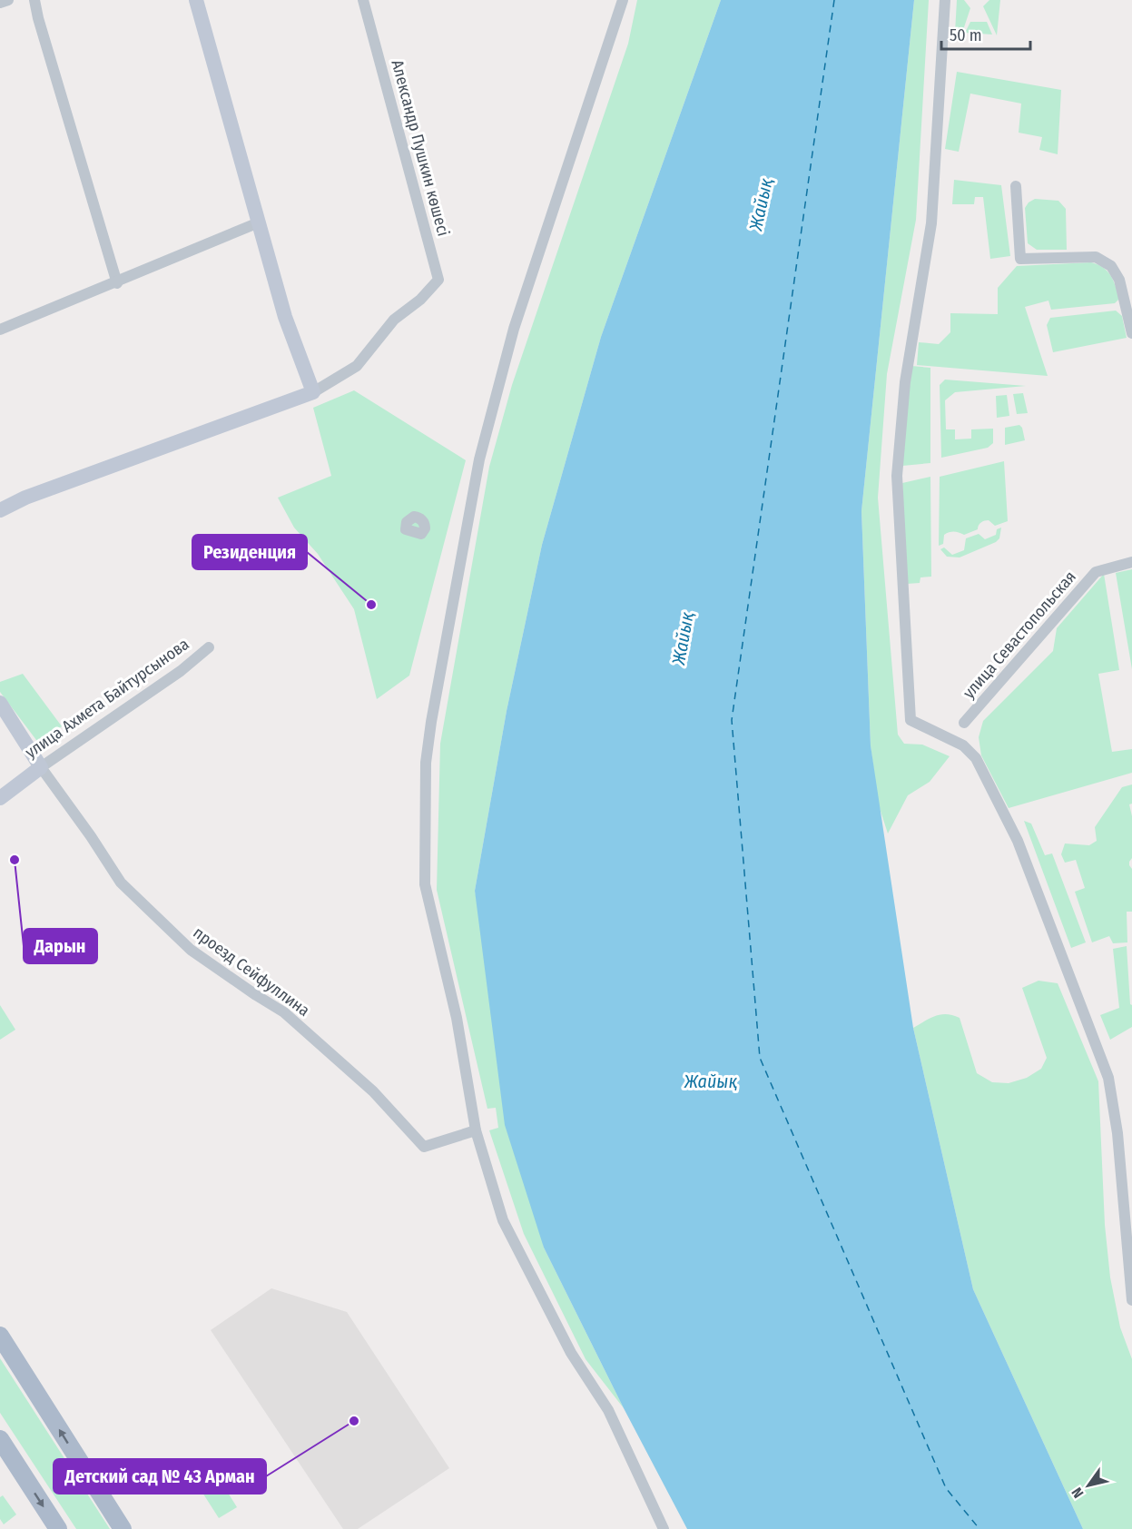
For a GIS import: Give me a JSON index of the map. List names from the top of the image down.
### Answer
{
  "streets": {
    "street": [
      "Александр Пушкин көшесі",
      "улица Севастопольская",
      "улица Ахмета Байтурсынова",
      "проезд Сейфуллина"
    ]
  },
  "crossings": [
    ["улица Ахмета Байтурсынова", "проезд Сейфуллина"]
  ],
  "water": ["Жайық"],
  "places": ["Резиденция", "Дарын", "Детский сад № 43 Арман"],
  "scale_bar": "50 m",
  "north": "bottom left"
}
